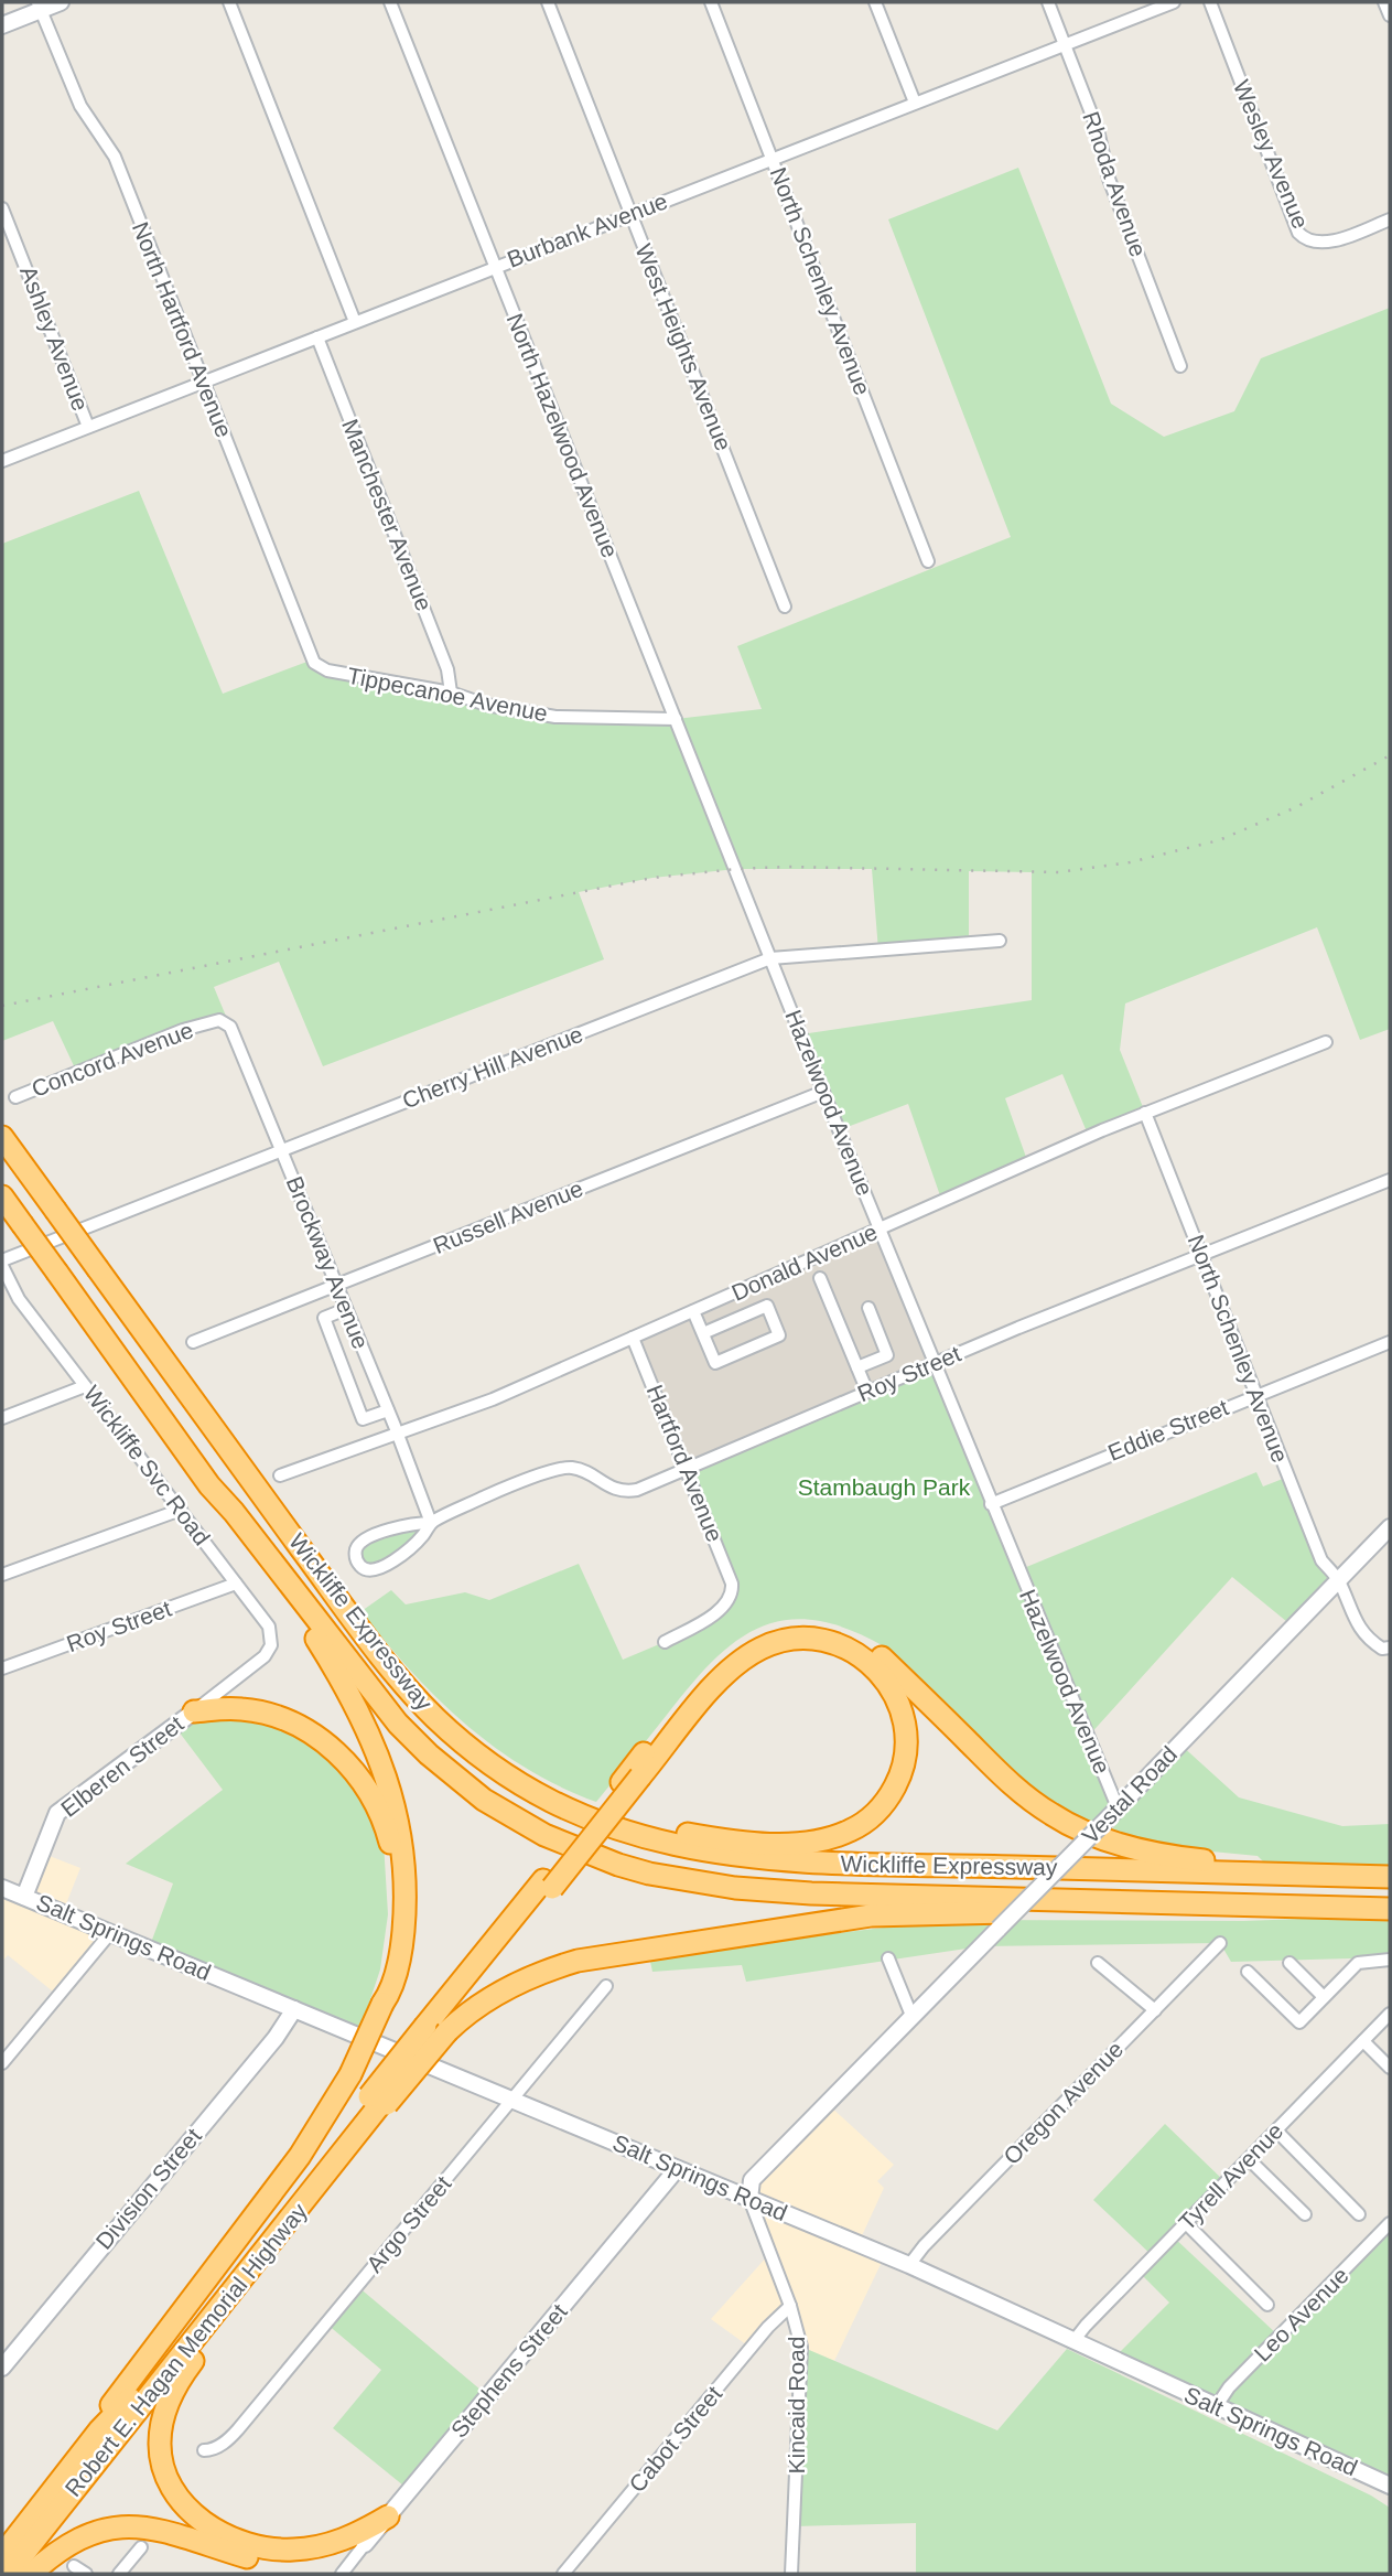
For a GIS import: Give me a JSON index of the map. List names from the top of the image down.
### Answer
{
  "streets": {
    "highway": ["Wickliffe Expressway", "Robert E. Hagan Memorial Highway"],
    "street": [
      "Wesley Avenue",
      "Rhoda Avenue",
      "Burbank Avenue",
      "North Schenley Avenue",
      "North Hartford Avenue",
      "Ashley Avenue",
      "West Heights Avenue",
      "North Hazelwood Avenue",
      "Manchester Avenue",
      "Tippecanoe Avenue",
      "Concord Avenue",
      "Cherry Hill Avenue",
      "Hazelwood Avenue",
      "Russell Avenue",
      "Brockway Avenue",
      "Donald Avenue",
      "Roy Street",
      "Eddie Street",
      "Hartford Avenue",
      "Wickliffe Svc Road",
      "Elberen Street",
      "Vestal Road",
      "Salt Springs Road",
      "Oregon Avenue",
      "Tyrell Avenue",
      "Division Street",
      "Argo Street",
      "Leo Avenue",
      "Stephens Street",
      "Kincaid Road",
      "Cabot Street"
    ]
  },
  "crossings": [
    ["Rhoda Avenue", "Burbank Avenue"],
    ["Burbank Avenue", "North Schenley Avenue"],
    ["Burbank Avenue", "North Hartford Avenue"],
    ["Burbank Avenue", "Ashley Avenue"],
    ["Burbank Avenue", "West Heights Avenue"],
    ["Burbank Avenue", "North Hazelwood Avenue"],
    ["Burbank Avenue", "Manchester Avenue"],
    ["North Schenley Avenue", "Donald Avenue"],
    ["North Schenley Avenue", "Roy Street"],
    ["North Schenley Avenue", "Eddie Street"],
    ["North Schenley Avenue", "Vestal Road"],
    ["North Hartford Avenue", "Tippecanoe Avenue"],
    ["North Hazelwood Avenue", "Tippecanoe Avenue"],
    ["North Hazelwood Avenue", "Hazelwood Avenue"],
    ["Manchester Avenue", "Tippecanoe Avenue"],
    ["Concord Avenue", "Brockway Avenue"],
    ["Cherry Hill Avenue", "Hazelwood Avenue"],
    ["Cherry Hill Avenue", "Brockway Avenue"],
    ["Cherry Hill Avenue", "Wickliffe Svc Road"],
    ["Hazelwood Avenue", "Russell Avenue"],
    ["Hazelwood Avenue", "Donald Avenue"],
    ["Hazelwood Avenue", "Roy Street"],
    ["Hazelwood Avenue", "Eddie Street"],
    ["Hazelwood Avenue", "Vestal Road"],
    ["Russell Avenue", "Brockway Avenue"],
    ["Brockway Avenue", "Donald Avenue"],
    ["Brockway Avenue", "Roy Street"],
    ["Donald Avenue", "Hartford Avenue"],
    ["Roy Street", "Hartford Avenue"],
    ["Roy Street", "Wickliffe Svc Road"],
    ["Wickliffe Svc Road", "Elberen Street"],
    ["Elberen Street", "Salt Springs Road"],
    ["Vestal Road", "Salt Springs Road"],
    ["Vestal Road", "Kincaid Road"],
    ["Salt Springs Road", "Oregon Avenue"],
    ["Salt Springs Road", "Tyrell Avenue"],
    ["Salt Springs Road", "Division Street"],
    ["Salt Springs Road", "Argo Street"],
    ["Salt Springs Road", "Leo Avenue"],
    ["Salt Springs Road", "Stephens Street"],
    ["Salt Springs Road", "Kincaid Road"],
    ["Kincaid Road", "Cabot Street"]
  ],
  "parks": ["Stambaugh Park"]
}
